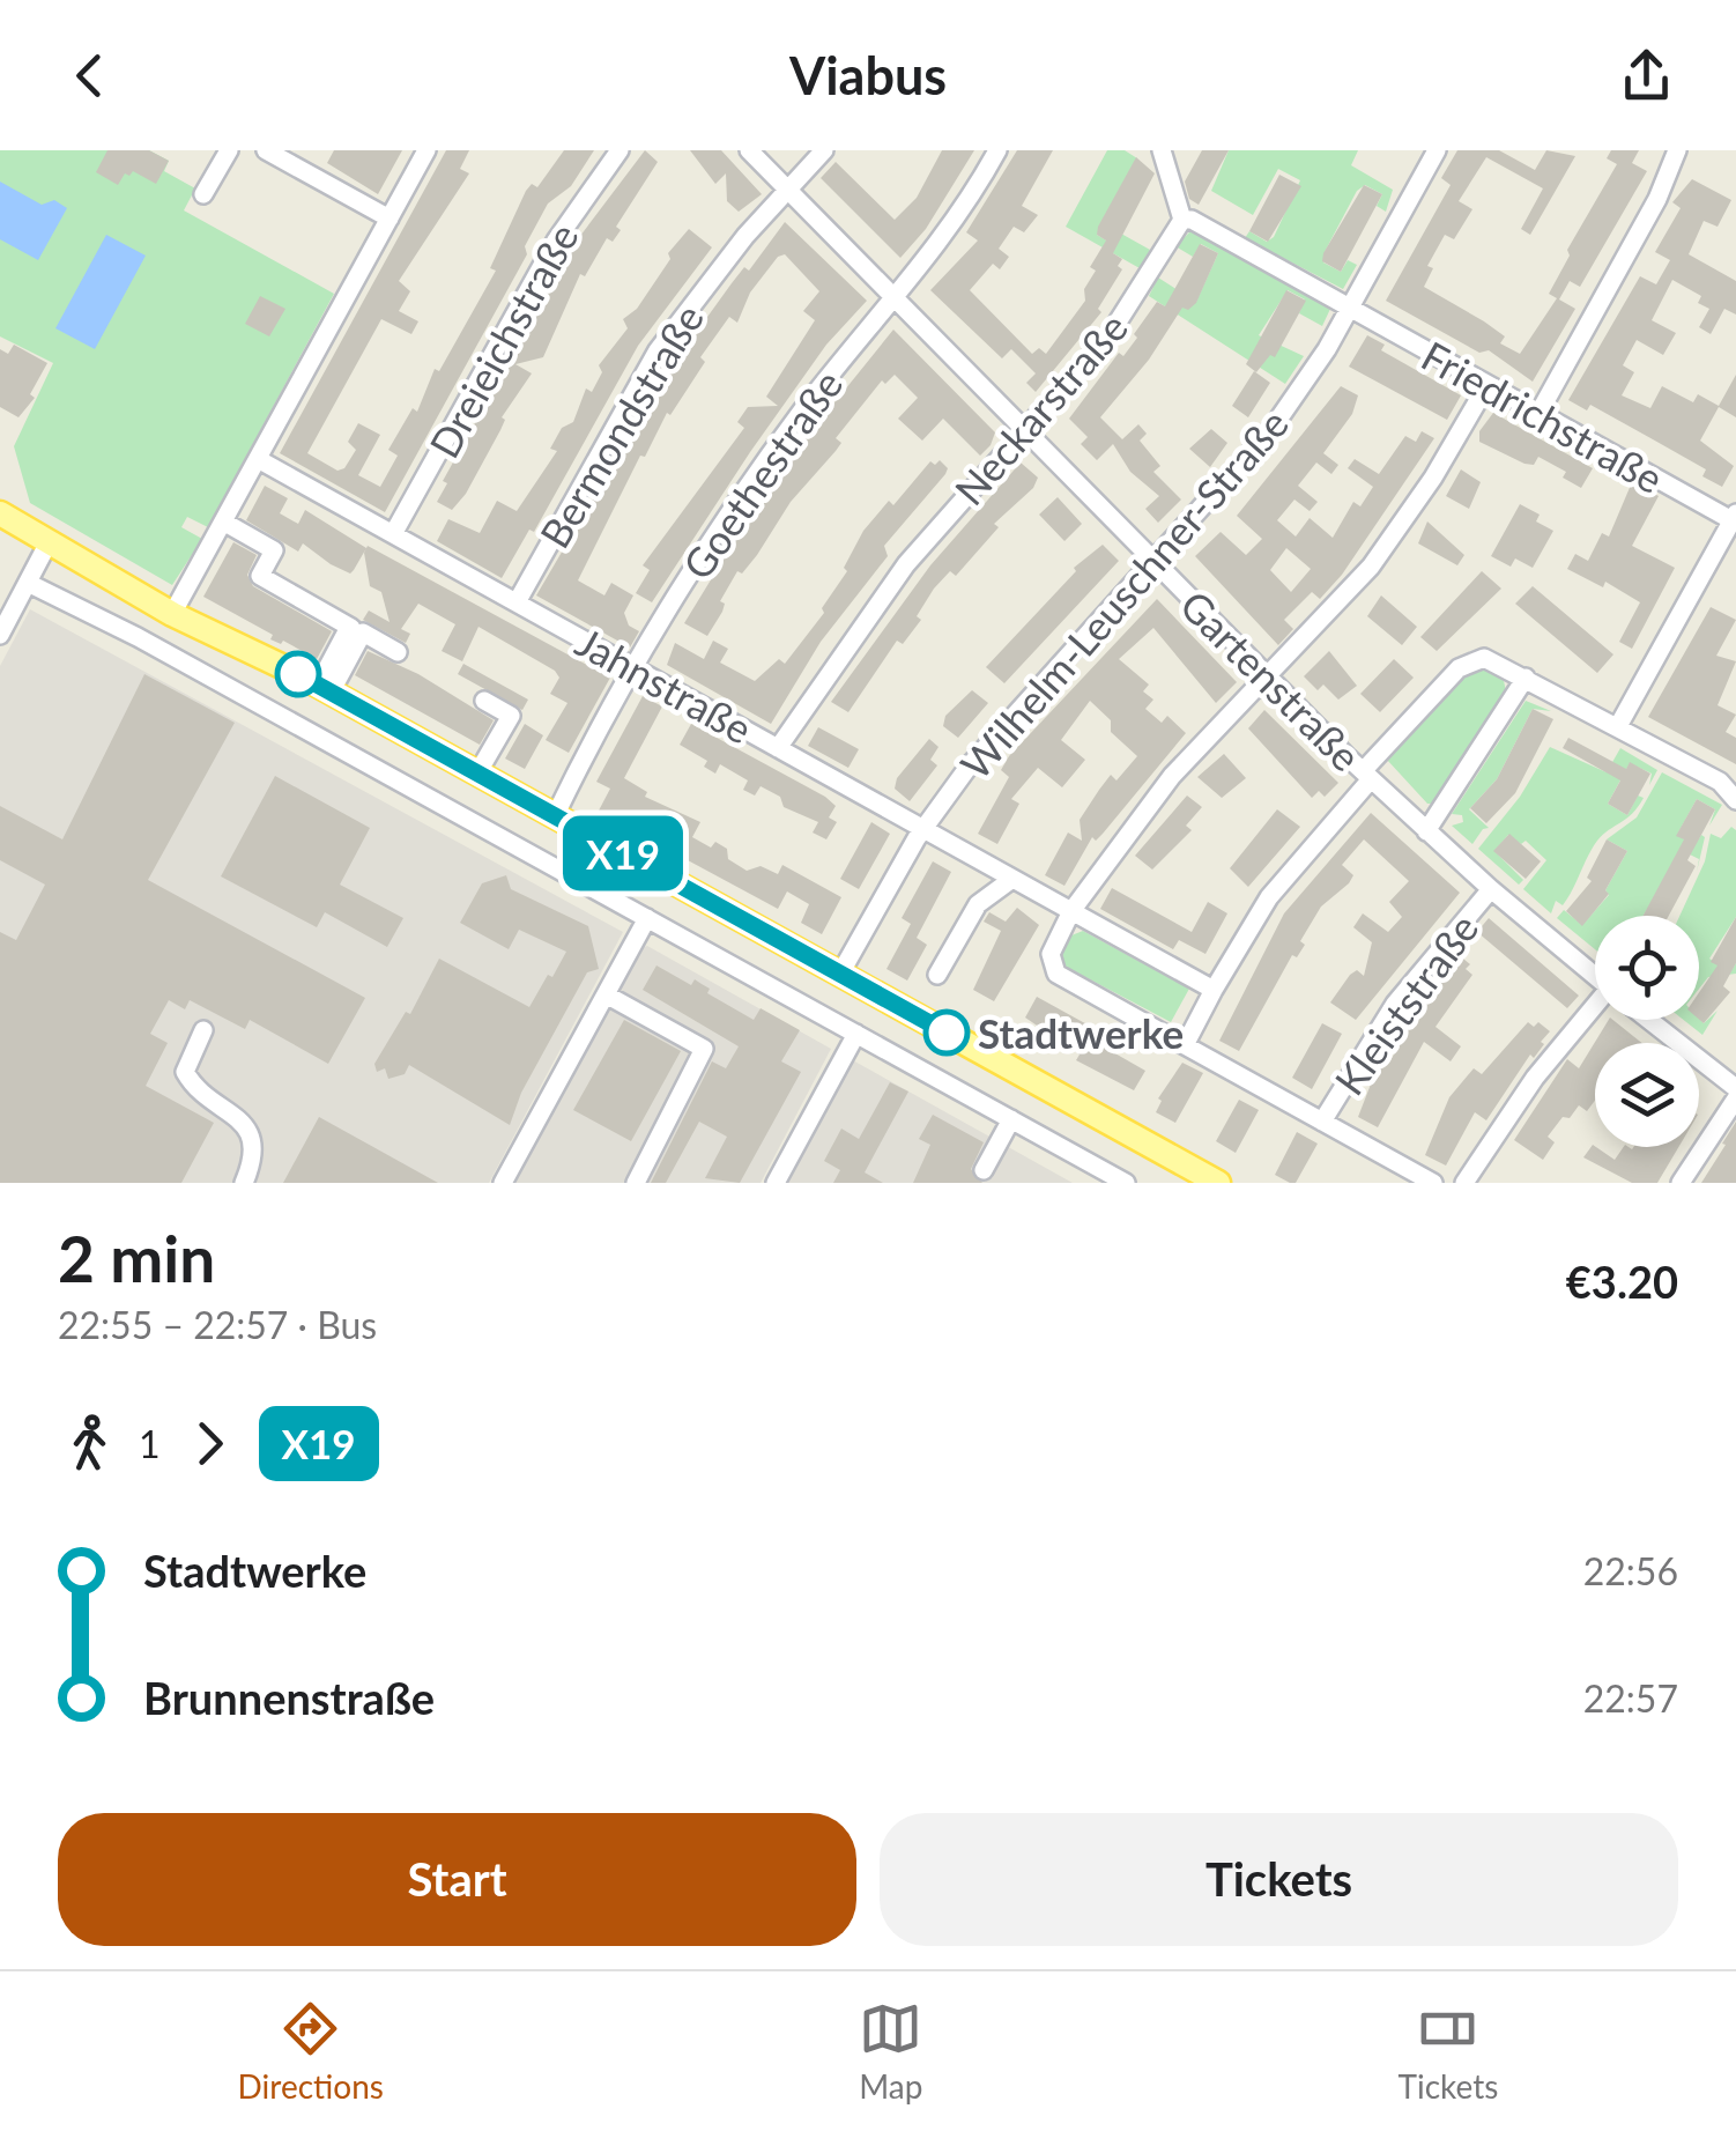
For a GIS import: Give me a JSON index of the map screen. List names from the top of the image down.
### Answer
{
  "streets": {
    "street": [
      "Dreieichstraße",
      "Neckarstraße",
      "Friedrichstraße",
      "Bermondstraße",
      "Goethestraße",
      "Wilhelm-Leuschner-Straße",
      "Gartenstraße",
      "Jahnstraße",
      "Kleiststraße"
    ]
  },
  "crossings": [
    ["Dreieichstraße", "Jahnstraße"],
    ["Neckarstraße", "Gartenstraße"],
    ["Neckarstraße", "Jahnstraße"],
    ["Friedrichstraße", "Wilhelm-Leuschner-Straße"],
    ["Bermondstraße", "Gartenstraße"],
    ["Bermondstraße", "Jahnstraße"],
    ["Goethestraße", "Gartenstraße"],
    ["Goethestraße", "Jahnstraße"],
    ["Wilhelm-Leuschner-Straße", "Gartenstraße"],
    ["Wilhelm-Leuschner-Straße", "Jahnstraße"],
    ["Gartenstraße", "Kleiststraße"]
  ],
  "places": ["Stadtwerke"],
  "lines": ["bus line X19"],
  "page": {
    "header": "Viabus",
    "on_map": "X19",
    "heading": ["2 min", "22:55 – 22:57 · Bus", "€3.20"],
    "legs": ["1", "X19"],
    "list": [
      {
        "name": "Stadtwerke",
        "value": "22:56"
      },
      {
        "name": "Brunnenstraße",
        "value": "22:57"
      }
    ],
    "buttons": ["Start", "Tickets"],
    "tabs": ["Directions", "Map", "Tickets"]
  }
}
